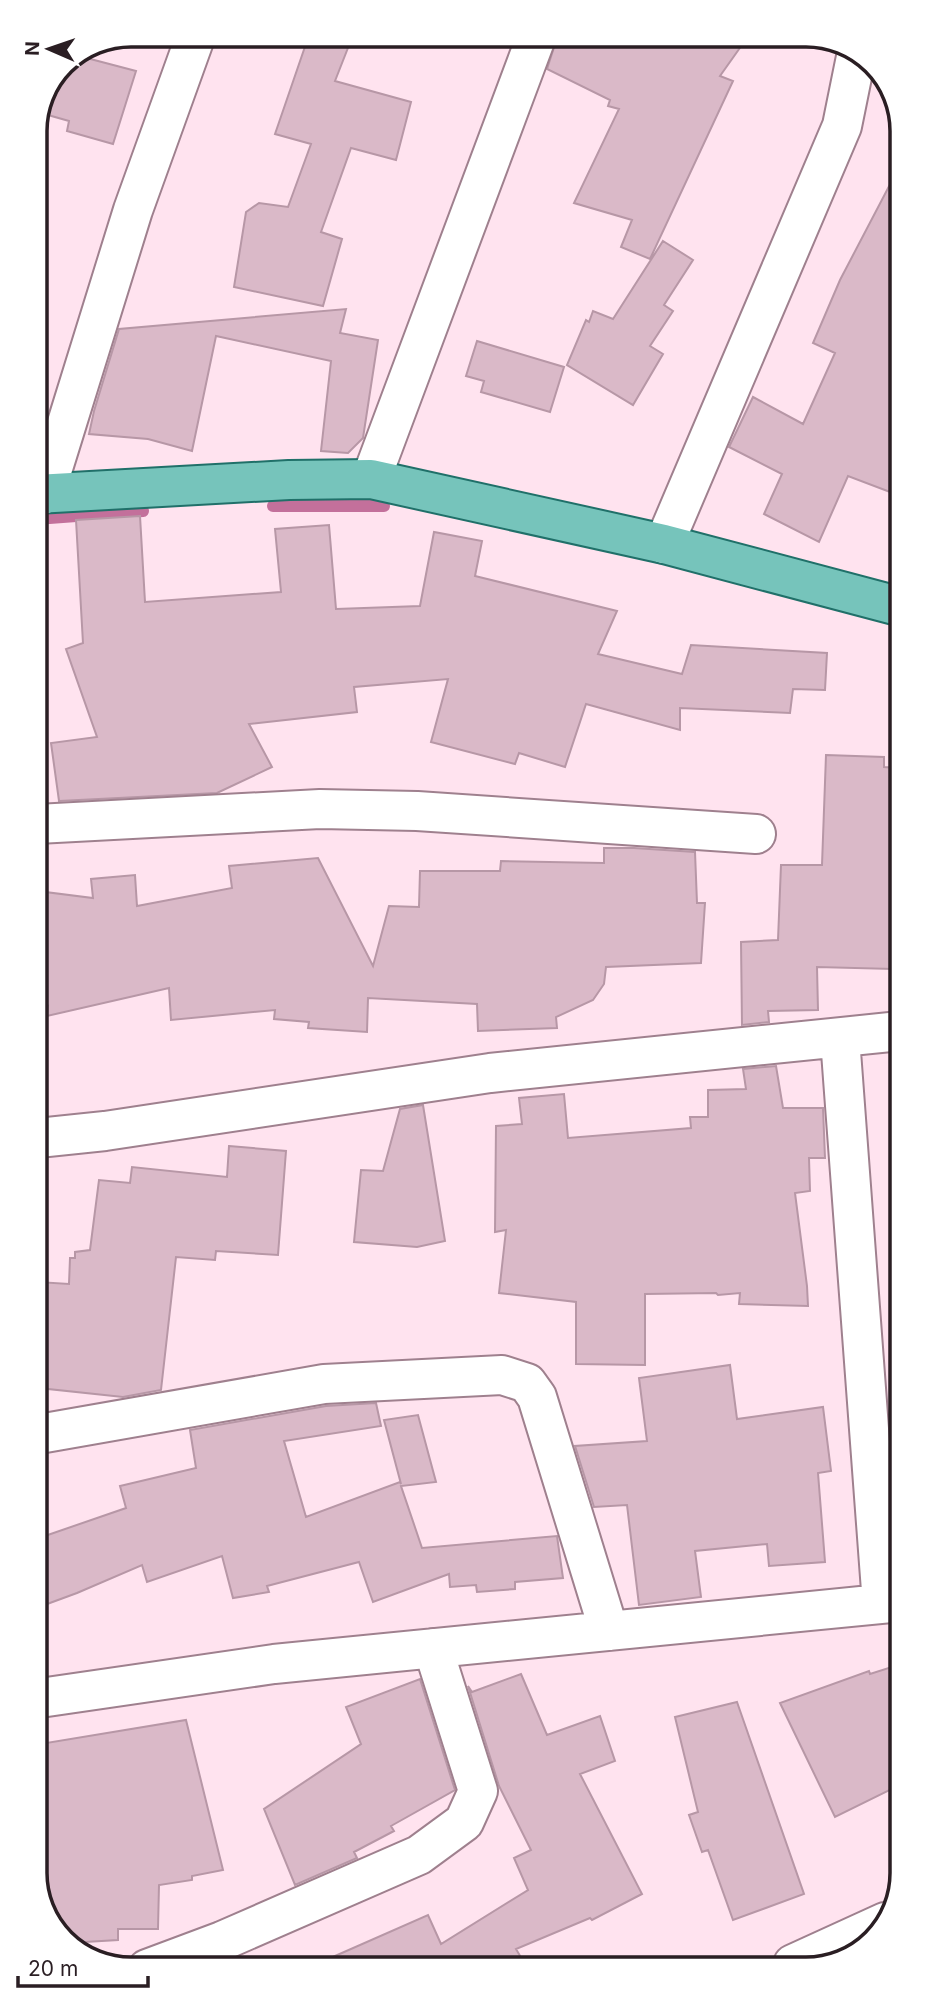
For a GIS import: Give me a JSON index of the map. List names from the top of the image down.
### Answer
{
  "scale_bar": "20 m",
  "north": "left"
}
